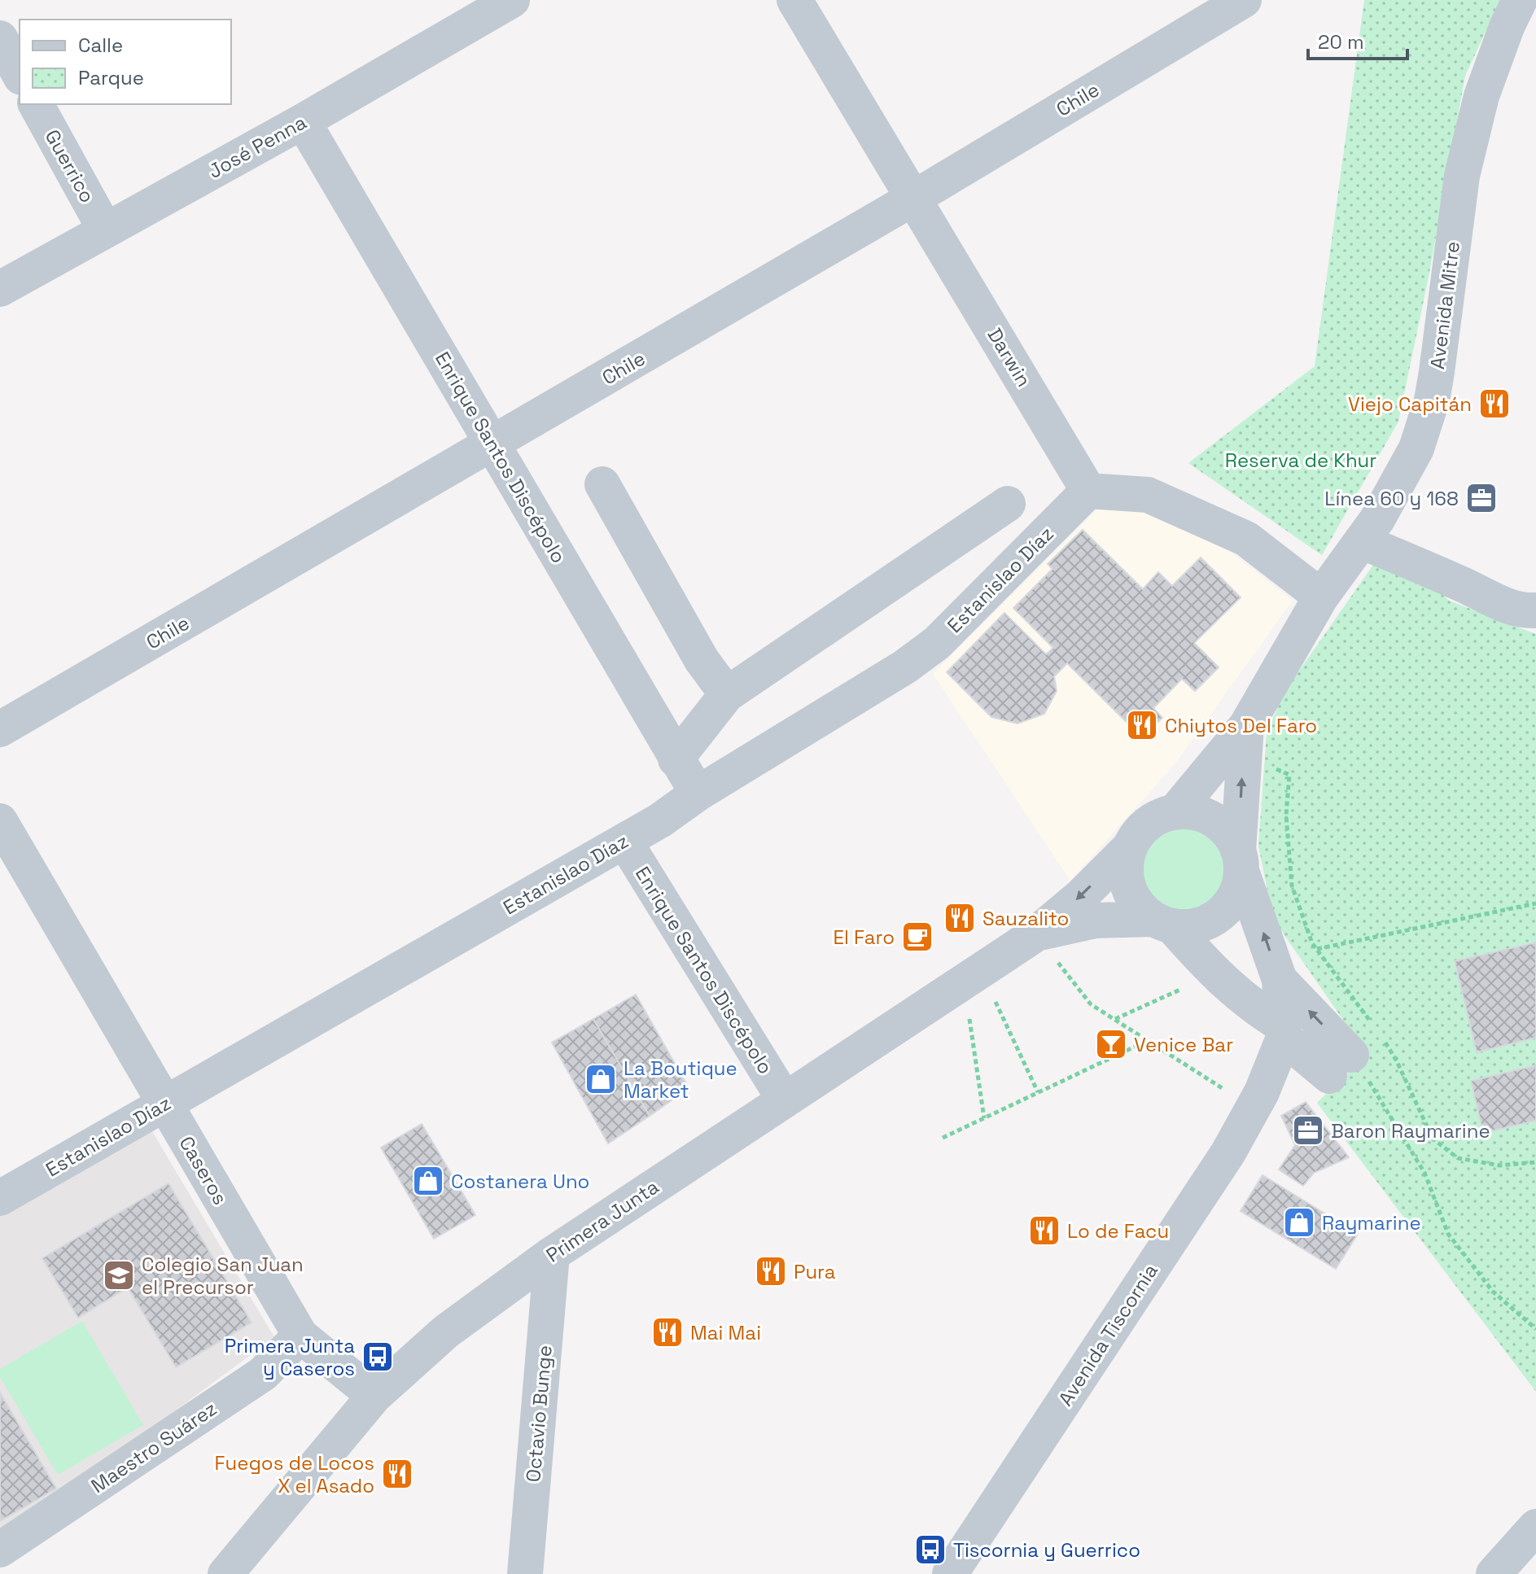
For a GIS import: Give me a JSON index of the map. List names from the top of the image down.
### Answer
{
  "streets": {
    "street": [
      "Chile",
      "José Penna",
      "Guerrico",
      "Avenida Mitre",
      "Darwin",
      "Enrique Santos Discépolo",
      "Estanislao Díaz",
      "Caseros",
      "Primera Junta",
      "Avenida Tiscornia",
      "Octavio Bunge",
      "Maestro Suárez"
    ]
  },
  "crossings": [
    ["Chile", "Darwin"],
    ["Chile", "Enrique Santos Discépolo"],
    ["José Penna", "Guerrico"],
    ["José Penna", "Enrique Santos Discépolo"],
    ["Avenida Mitre", "Primera Junta"],
    ["Darwin", "Estanislao Díaz"],
    ["Enrique Santos Discépolo", "Estanislao Díaz"],
    ["Enrique Santos Discépolo", "Primera Junta"],
    ["Estanislao Díaz", "Caseros"],
    ["Caseros", "Primera Junta"],
    ["Caseros", "Maestro Suárez"],
    ["Primera Junta", "Octavio Bunge"]
  ],
  "parks": ["Reserva de Khur"],
  "places": {
    "restaurant": [
      "Viejo Capitán",
      "Chiytos Del Faro",
      "Sauzalito",
      "Lo de Facu",
      "Pura",
      "Mai Mai",
      "Fuegos de Locos X el Asado"
    ],
    "office": ["Línea 60 y 168", "Baron Raymarine"],
    "cafe": ["El Faro"],
    "bar": ["Venice Bar"],
    "shop": ["La Boutique Market", "Costanera Uno", "Raymarine"],
    "school or university": ["Colegio San Juan el Precursor"],
    "bus stop": ["Primera Junta y Caseros", "Tiscornia y Guerrico"]
  },
  "legend": ["Calle", "Parque"],
  "scale_bar": "20 m"
}
